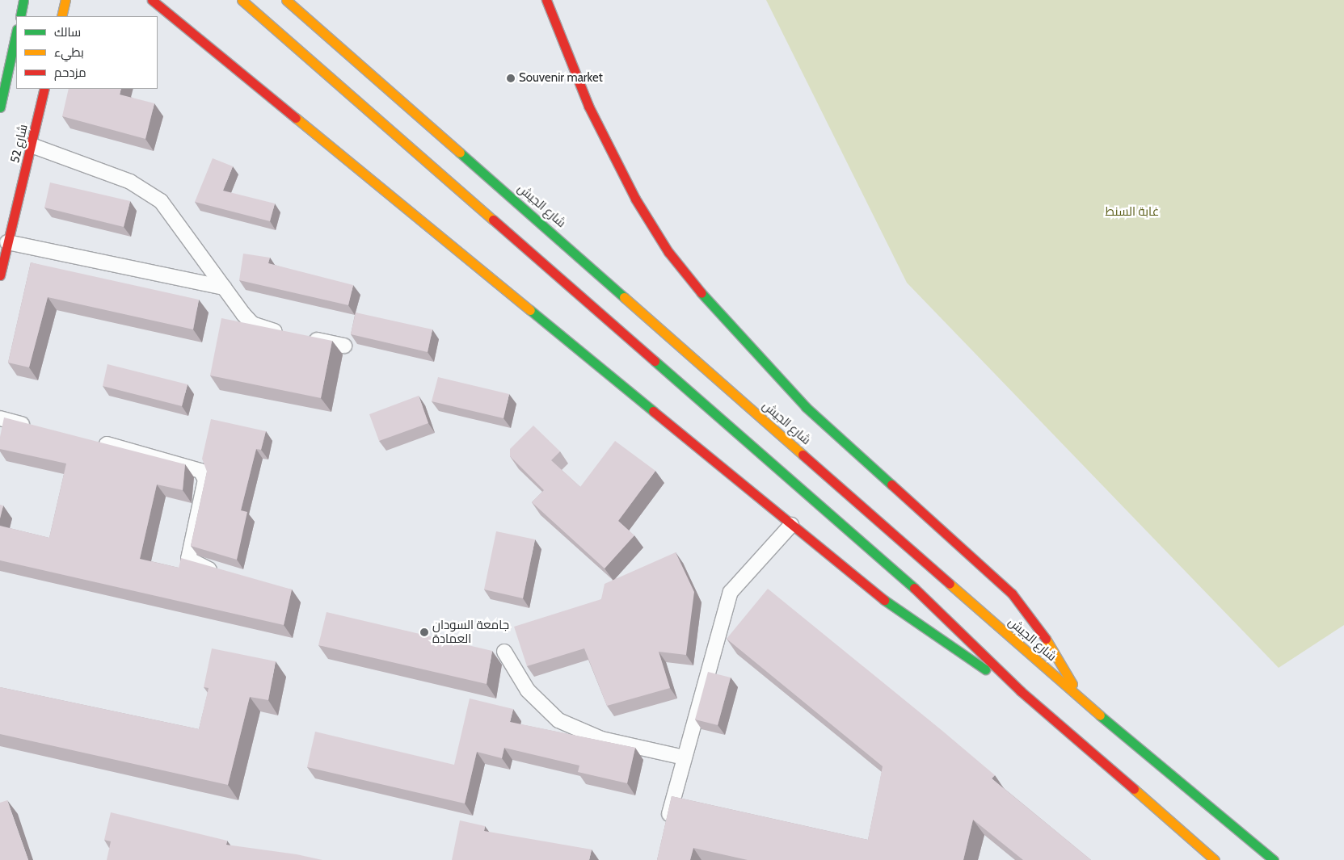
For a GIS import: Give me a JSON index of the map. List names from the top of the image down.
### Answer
{
  "streets": {
    "main road": ["شارع 52", "شارع الجيش"]
  },
  "parks": ["غابة السنط"],
  "places": ["Souvenir market", "جامعة السودان العمادة"],
  "legend": ["سالك", "بطيء", "مزدحم"]
}
